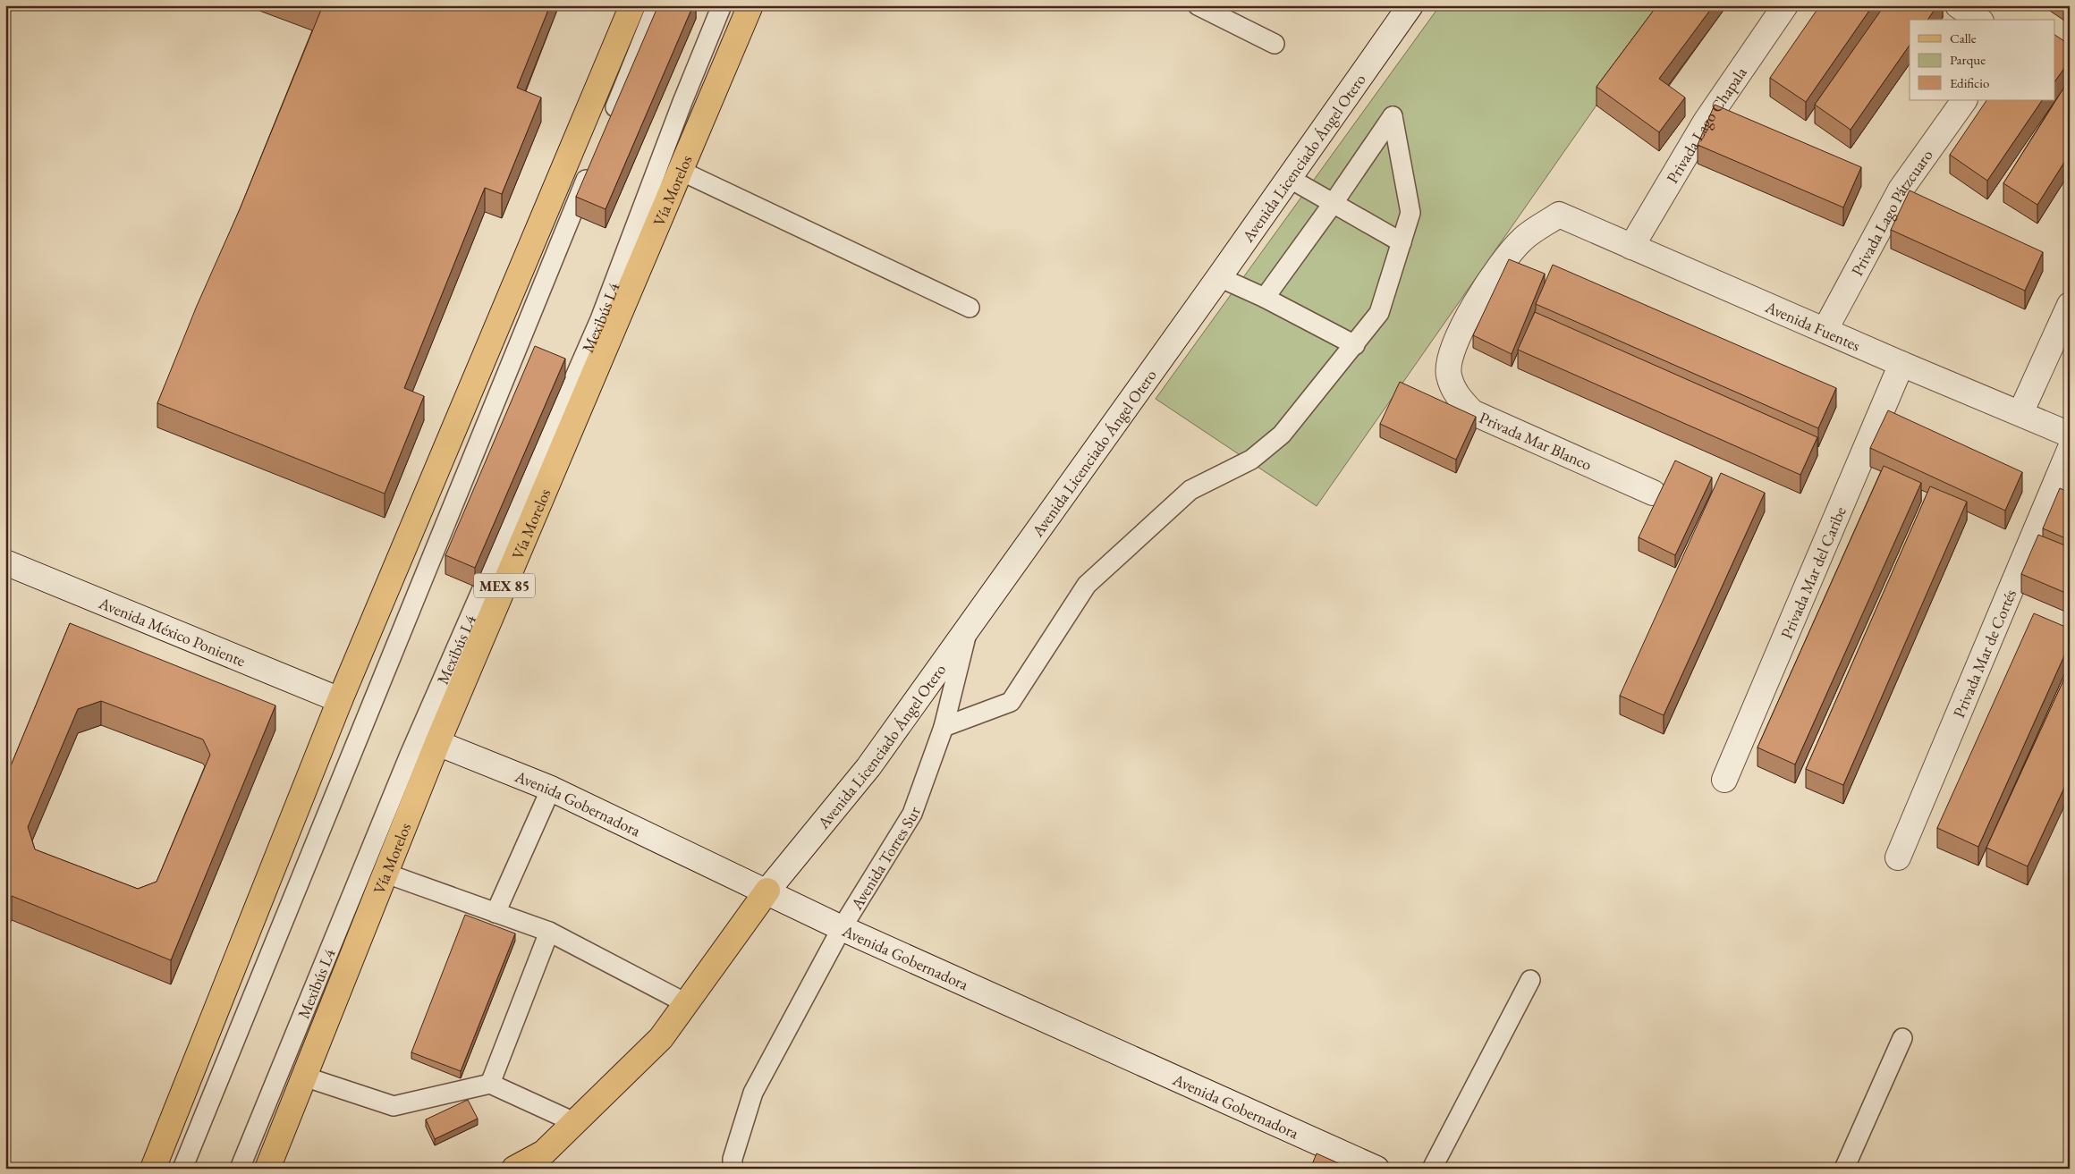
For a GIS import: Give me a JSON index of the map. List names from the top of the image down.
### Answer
{
  "streets": {
    "main road": ["Vía Morelos", "MEX 85"],
    "street": [
      "Privada Lago Chapala",
      "Avenida Licenciado Ángel Otero",
      "Privada Lago Pátzcuaro",
      "Avenida Fuentes",
      "Privada Mar Blanco",
      "Privada Mar del Caribe",
      "Avenida México Poniente",
      "Privada Mar de Cortés",
      "Avenida Gobernadora"
    ],
    "lane": ["Mexibús L4", "Avenida Torres Sur"]
  },
  "crossings": [
    ["Privada Lago Chapala", "Avenida Fuentes"],
    ["Avenida Licenciado Ángel Otero", "Avenida Gobernadora"],
    ["Avenida Licenciado Ángel Otero", "Avenida Torres Sur"],
    ["Vía Morelos", "Avenida Gobernadora"],
    ["Privada Lago Pátzcuaro", "Avenida Fuentes"],
    ["Avenida Fuentes", "Privada Mar Blanco"],
    ["Avenida Fuentes", "Privada Mar del Caribe"],
    ["Avenida Gobernadora", "Avenida Torres Sur"]
  ],
  "legend": ["Calle", "Parque", "Edificio"]
}
